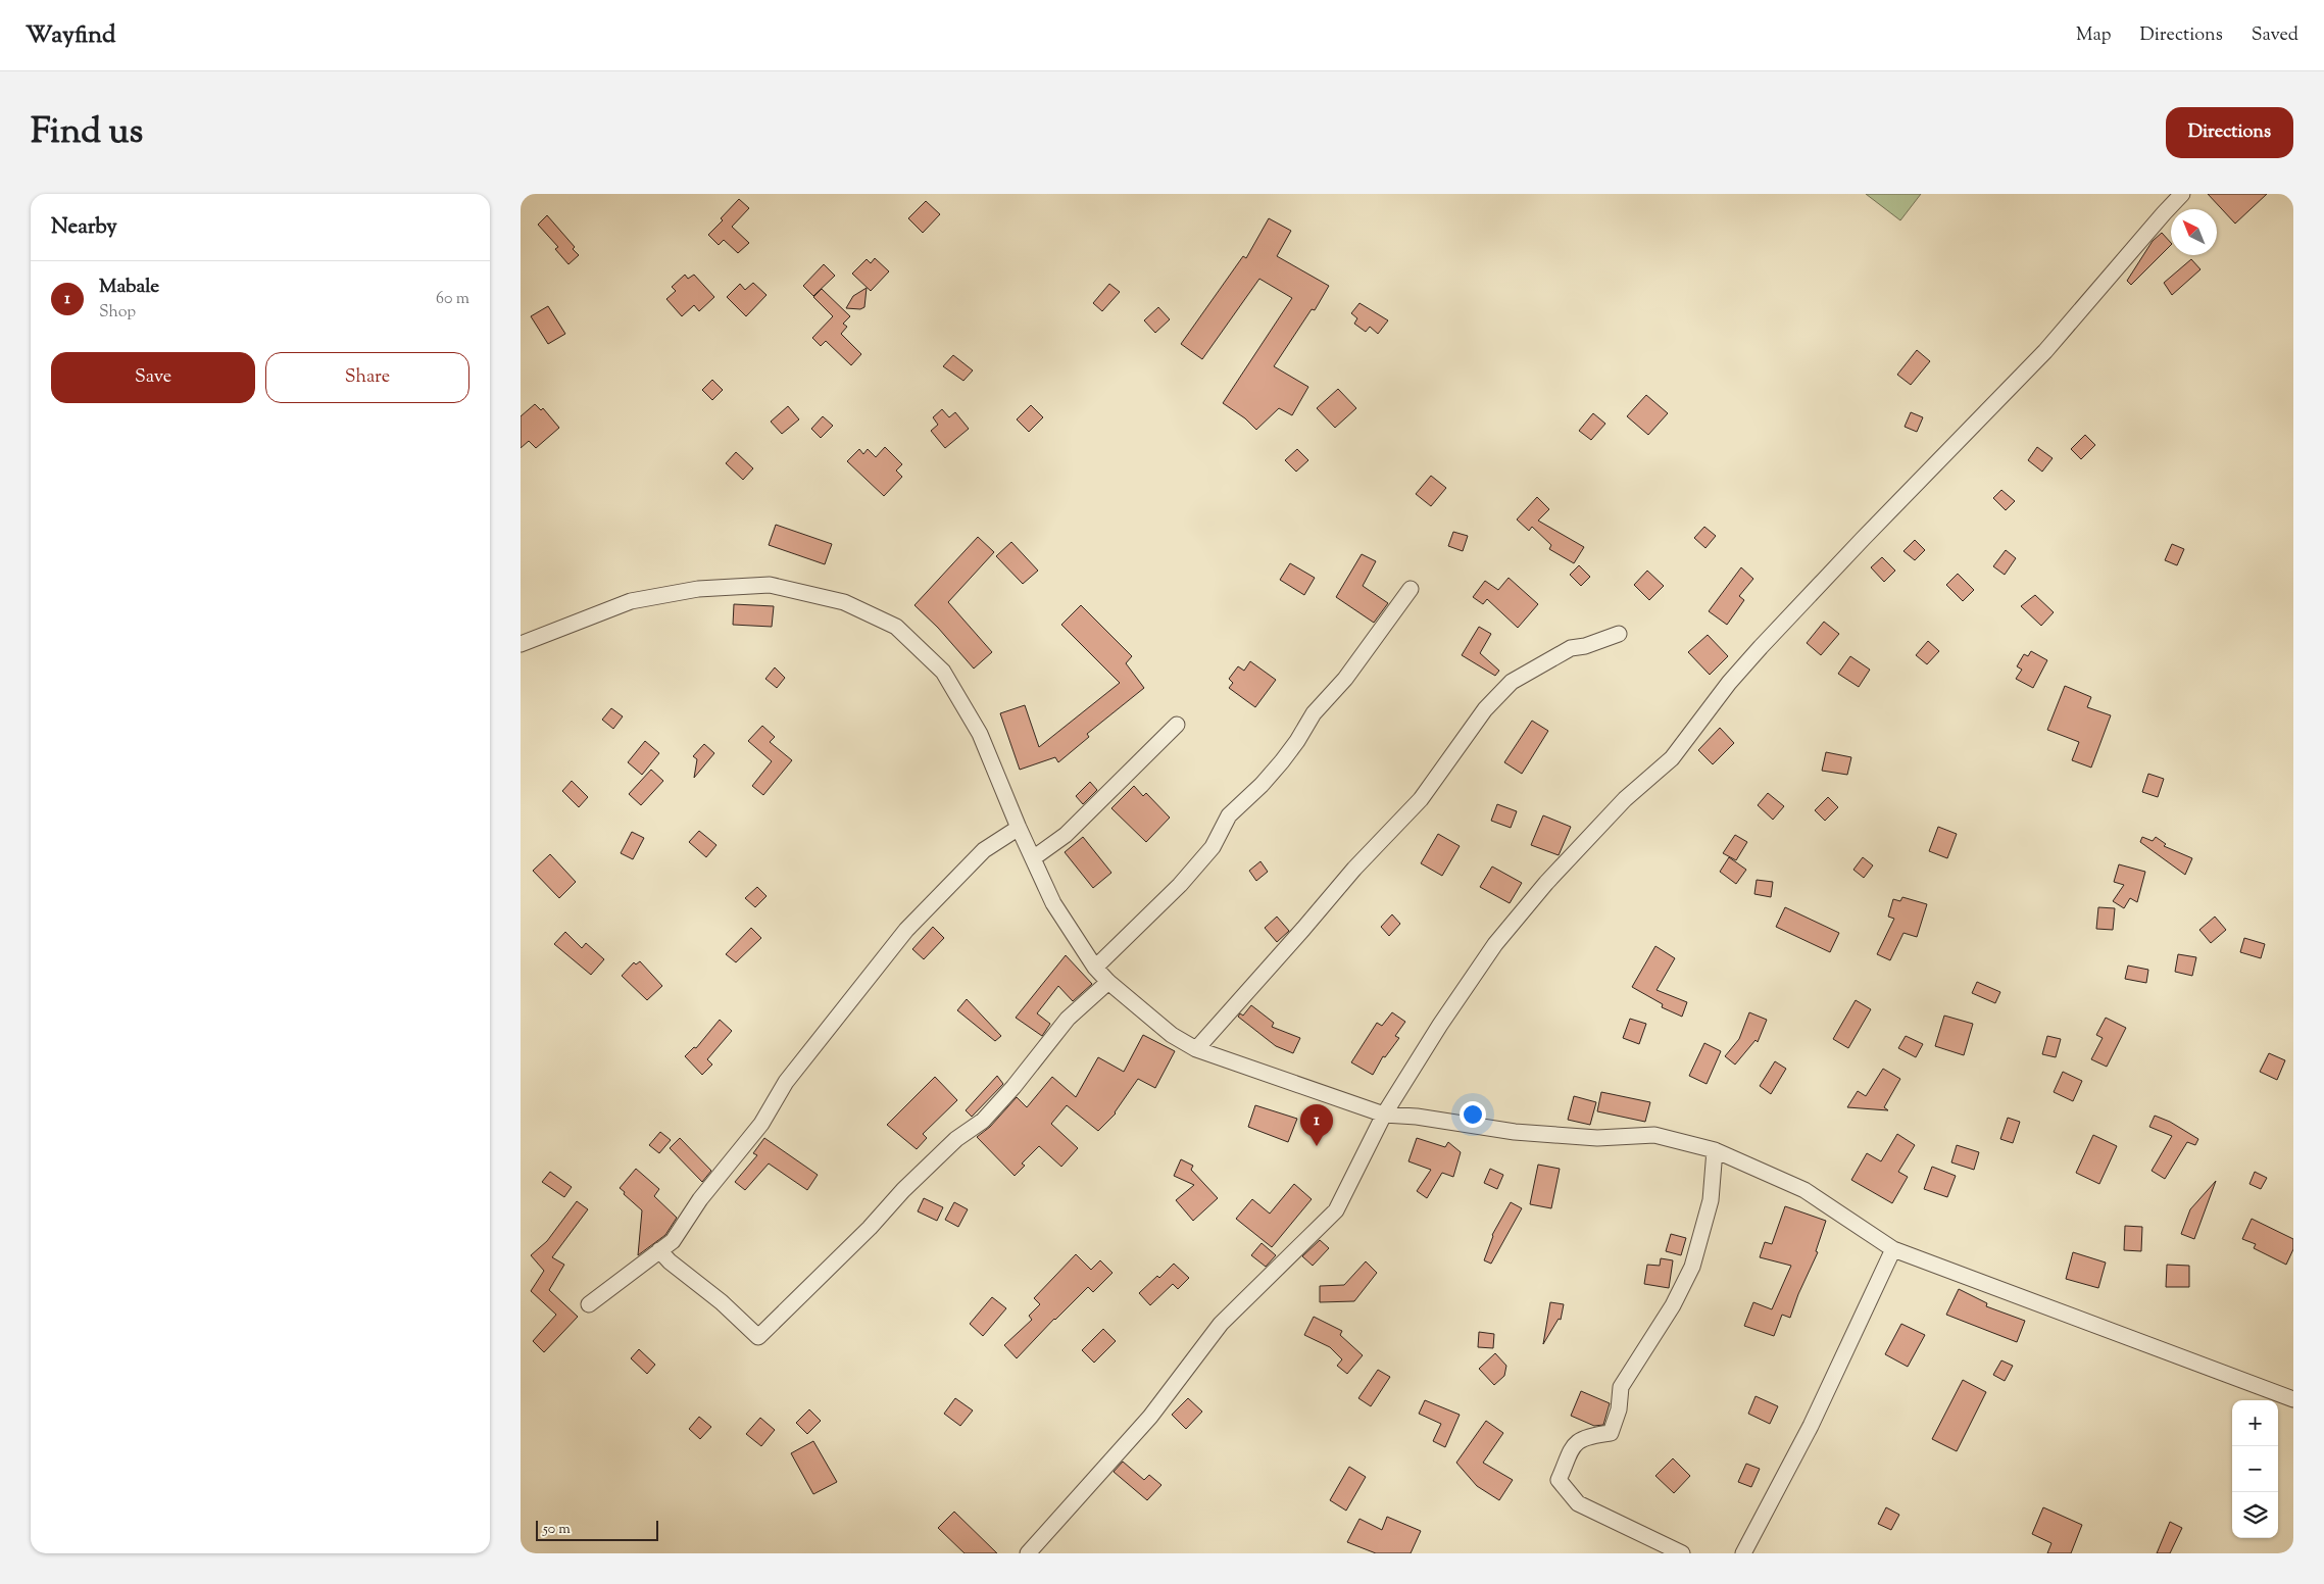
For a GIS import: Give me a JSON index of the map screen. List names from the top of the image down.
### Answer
{
  "scale_bar": "50 m",
  "north": "top left",
  "page": {
    "header": "Wayfind",
    "nav": ["Map", "Directions", "Saved"],
    "title": "Find us",
    "buttons": [
      "Directions",
      ["Save", "Share"]
    ],
    "heading": "Nearby",
    "list": [
      {
        "mark": "1",
        "name": "Mabale",
        "note": "Shop",
        "value": "60 m"
      }
    ],
    "pins": "1",
    "map_buttons": ["+", "−"],
    "scale": "50 m"
  }
}
